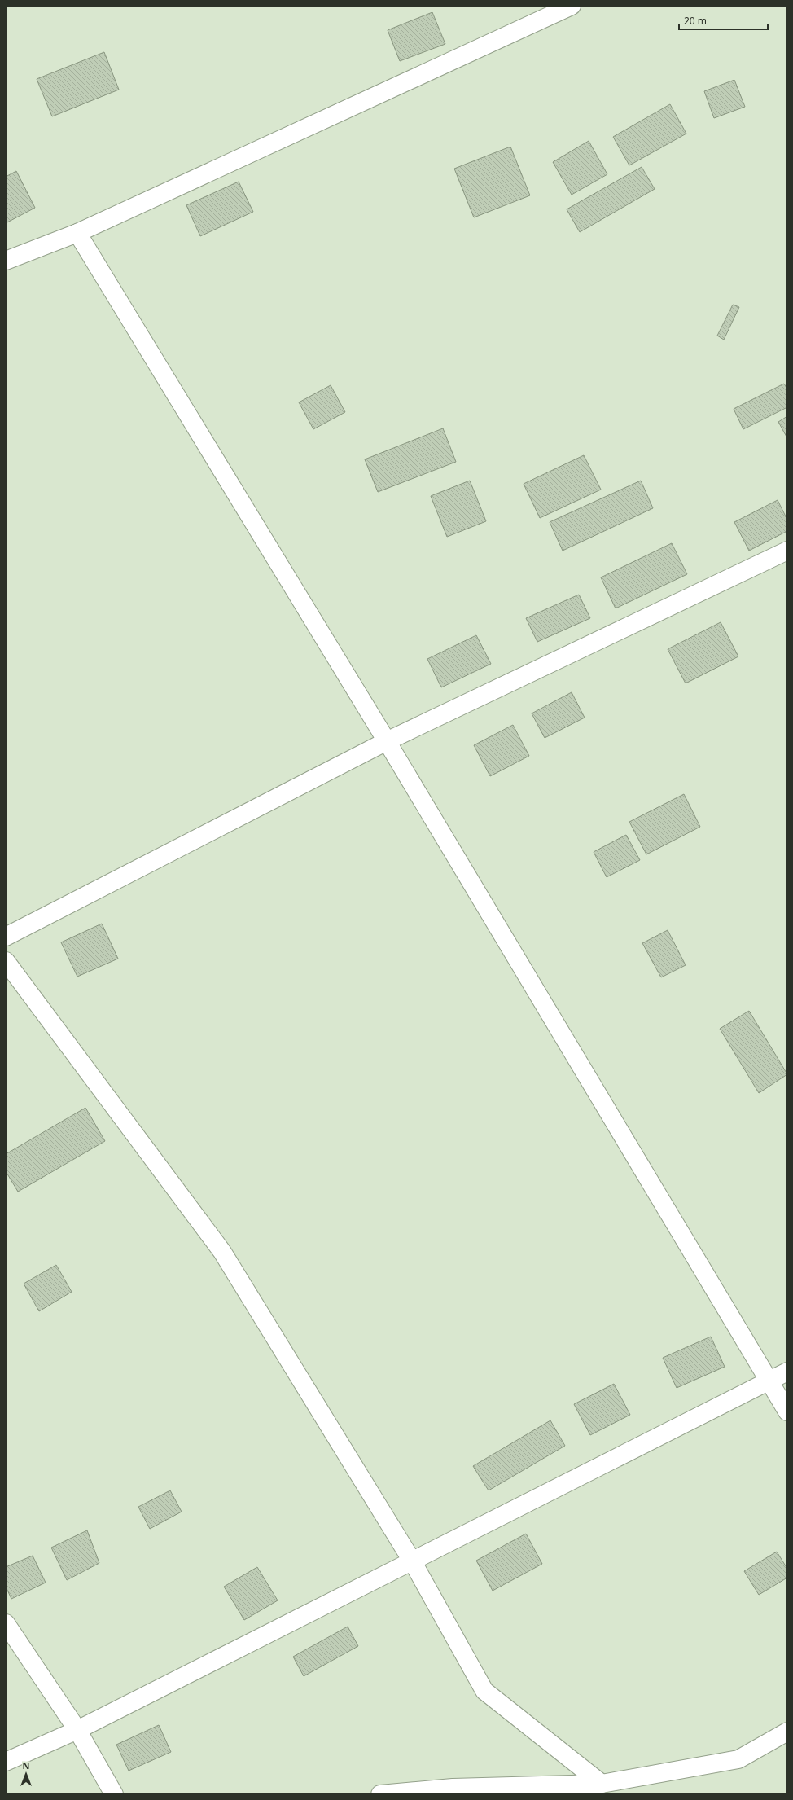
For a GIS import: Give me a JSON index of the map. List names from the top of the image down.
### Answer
{
  "scale_bar": "20 m",
  "north": "top"
}
